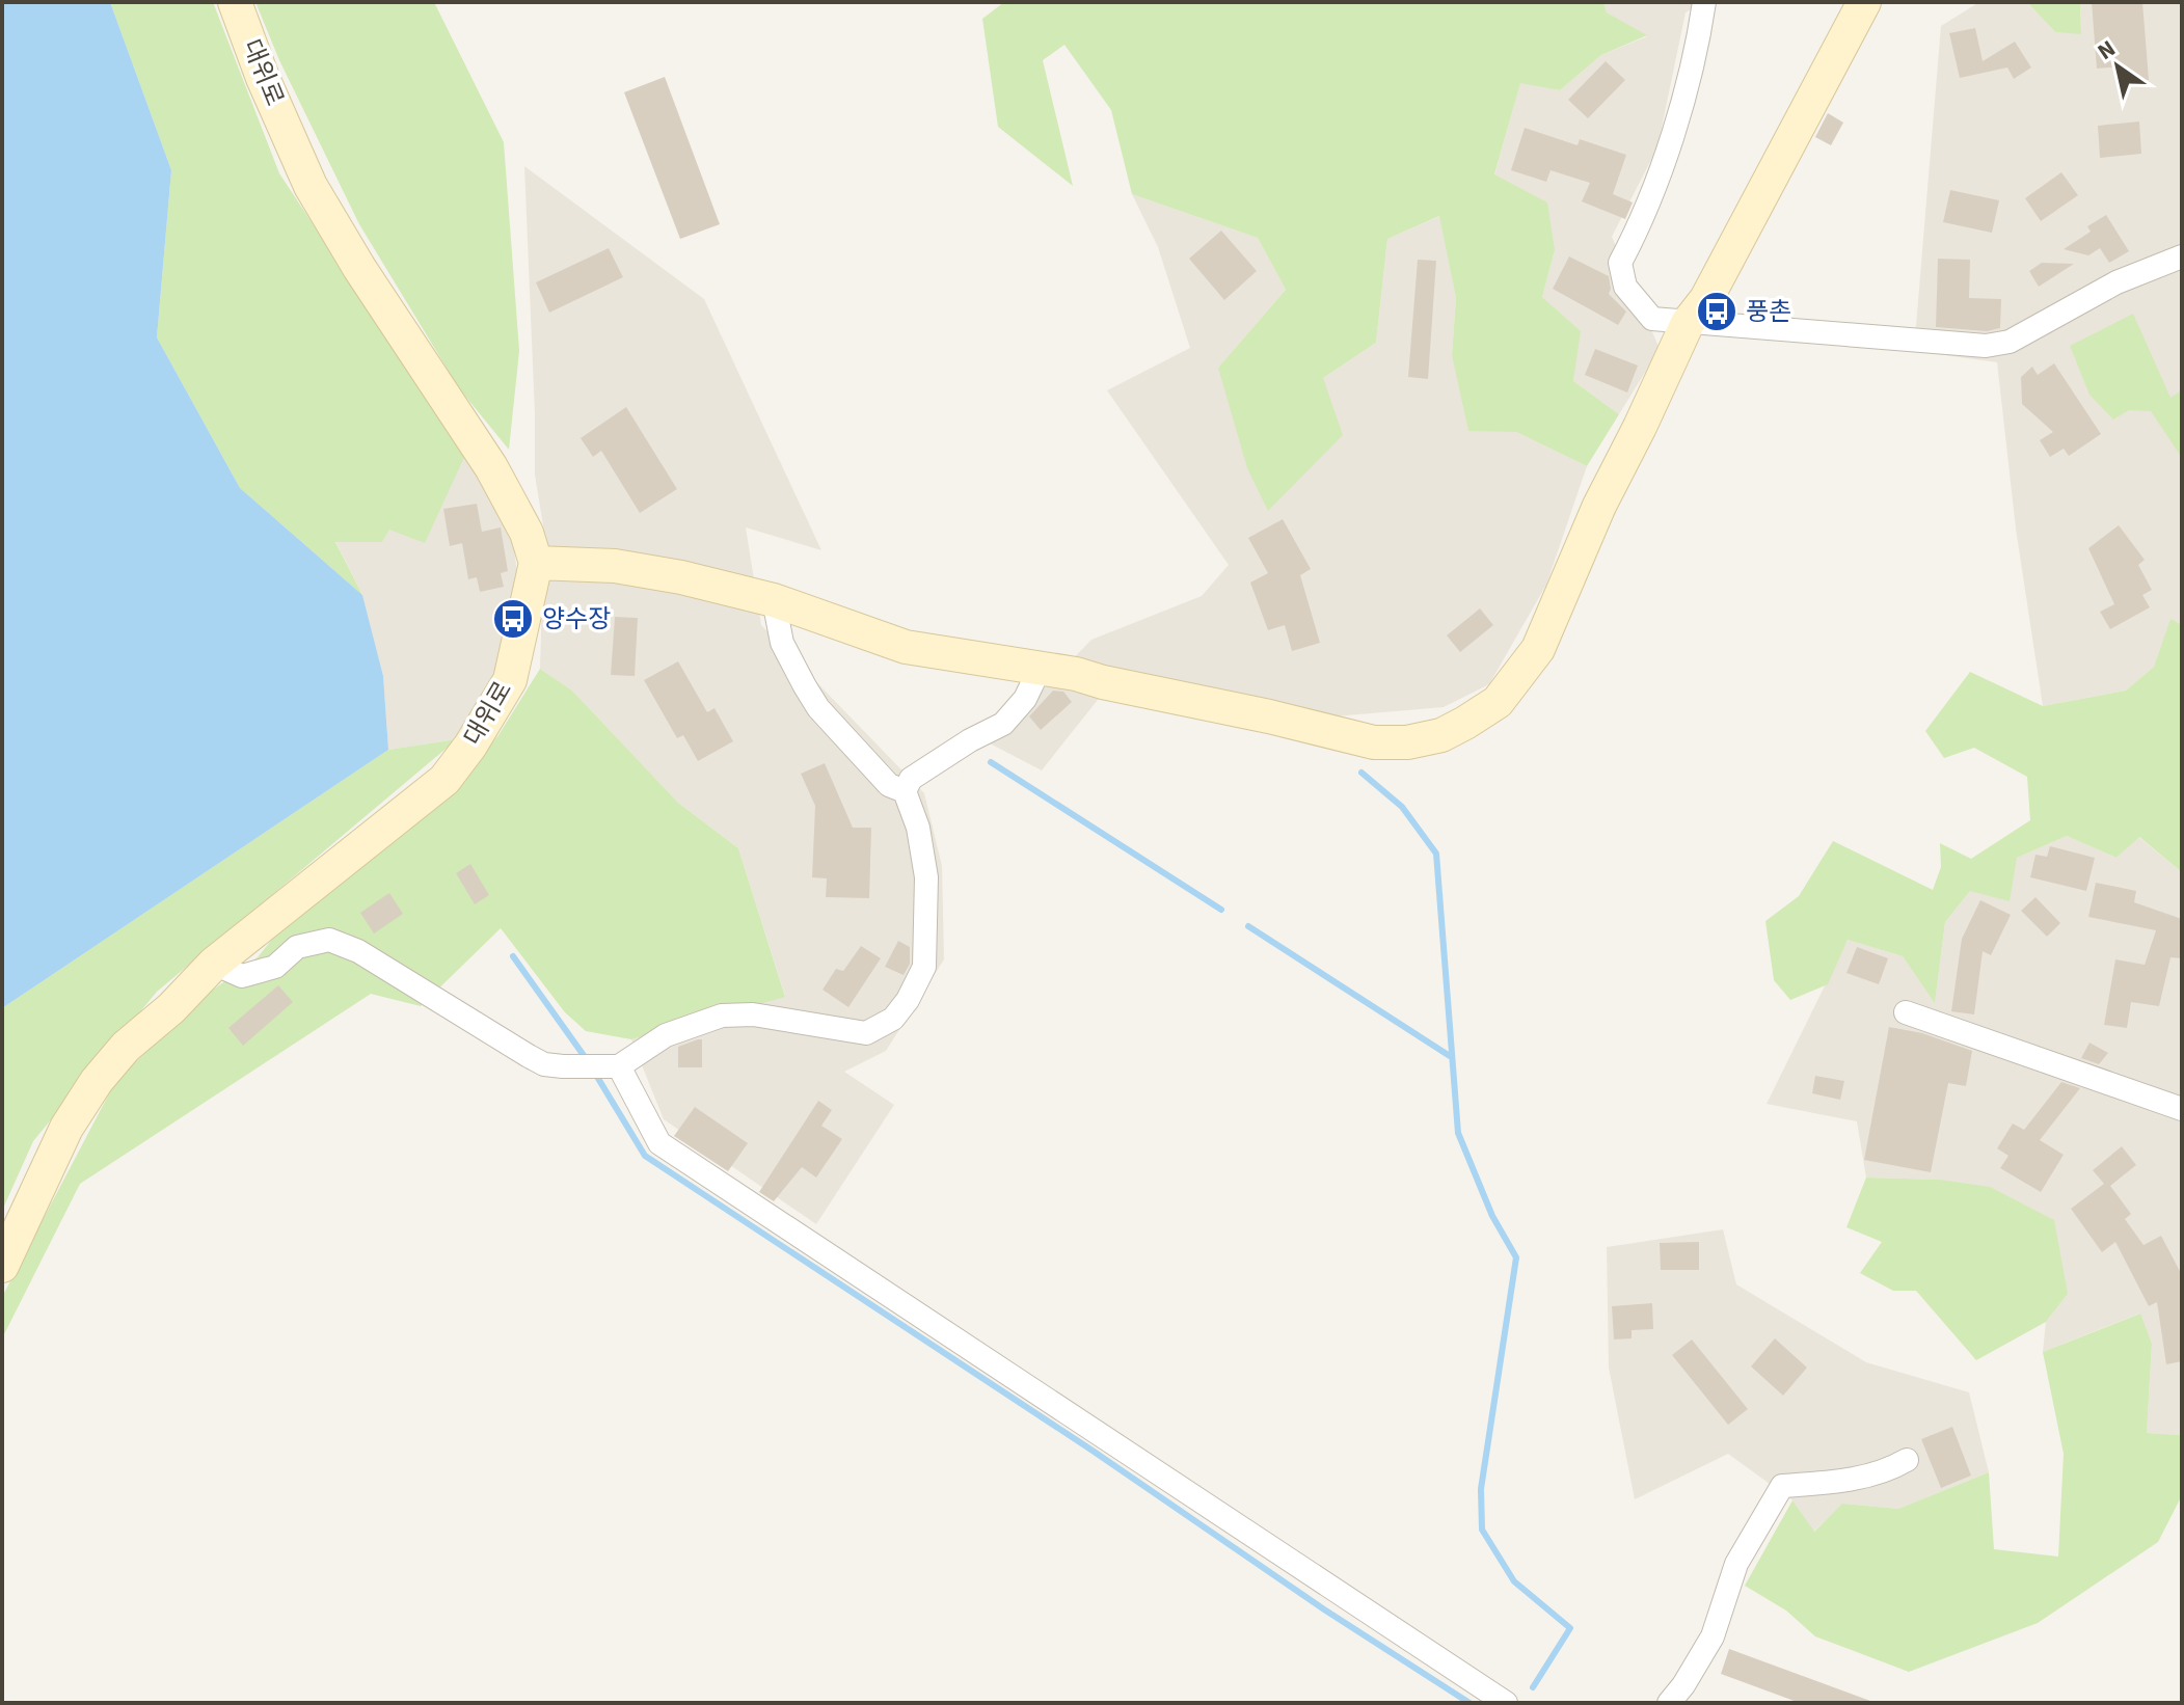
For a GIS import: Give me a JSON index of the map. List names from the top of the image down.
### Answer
{
  "streets": {
    "street": ["대위로"]
  },
  "places": {
    "bus stop": ["풍촌", "양수장"]
  },
  "north": "top left"
}
